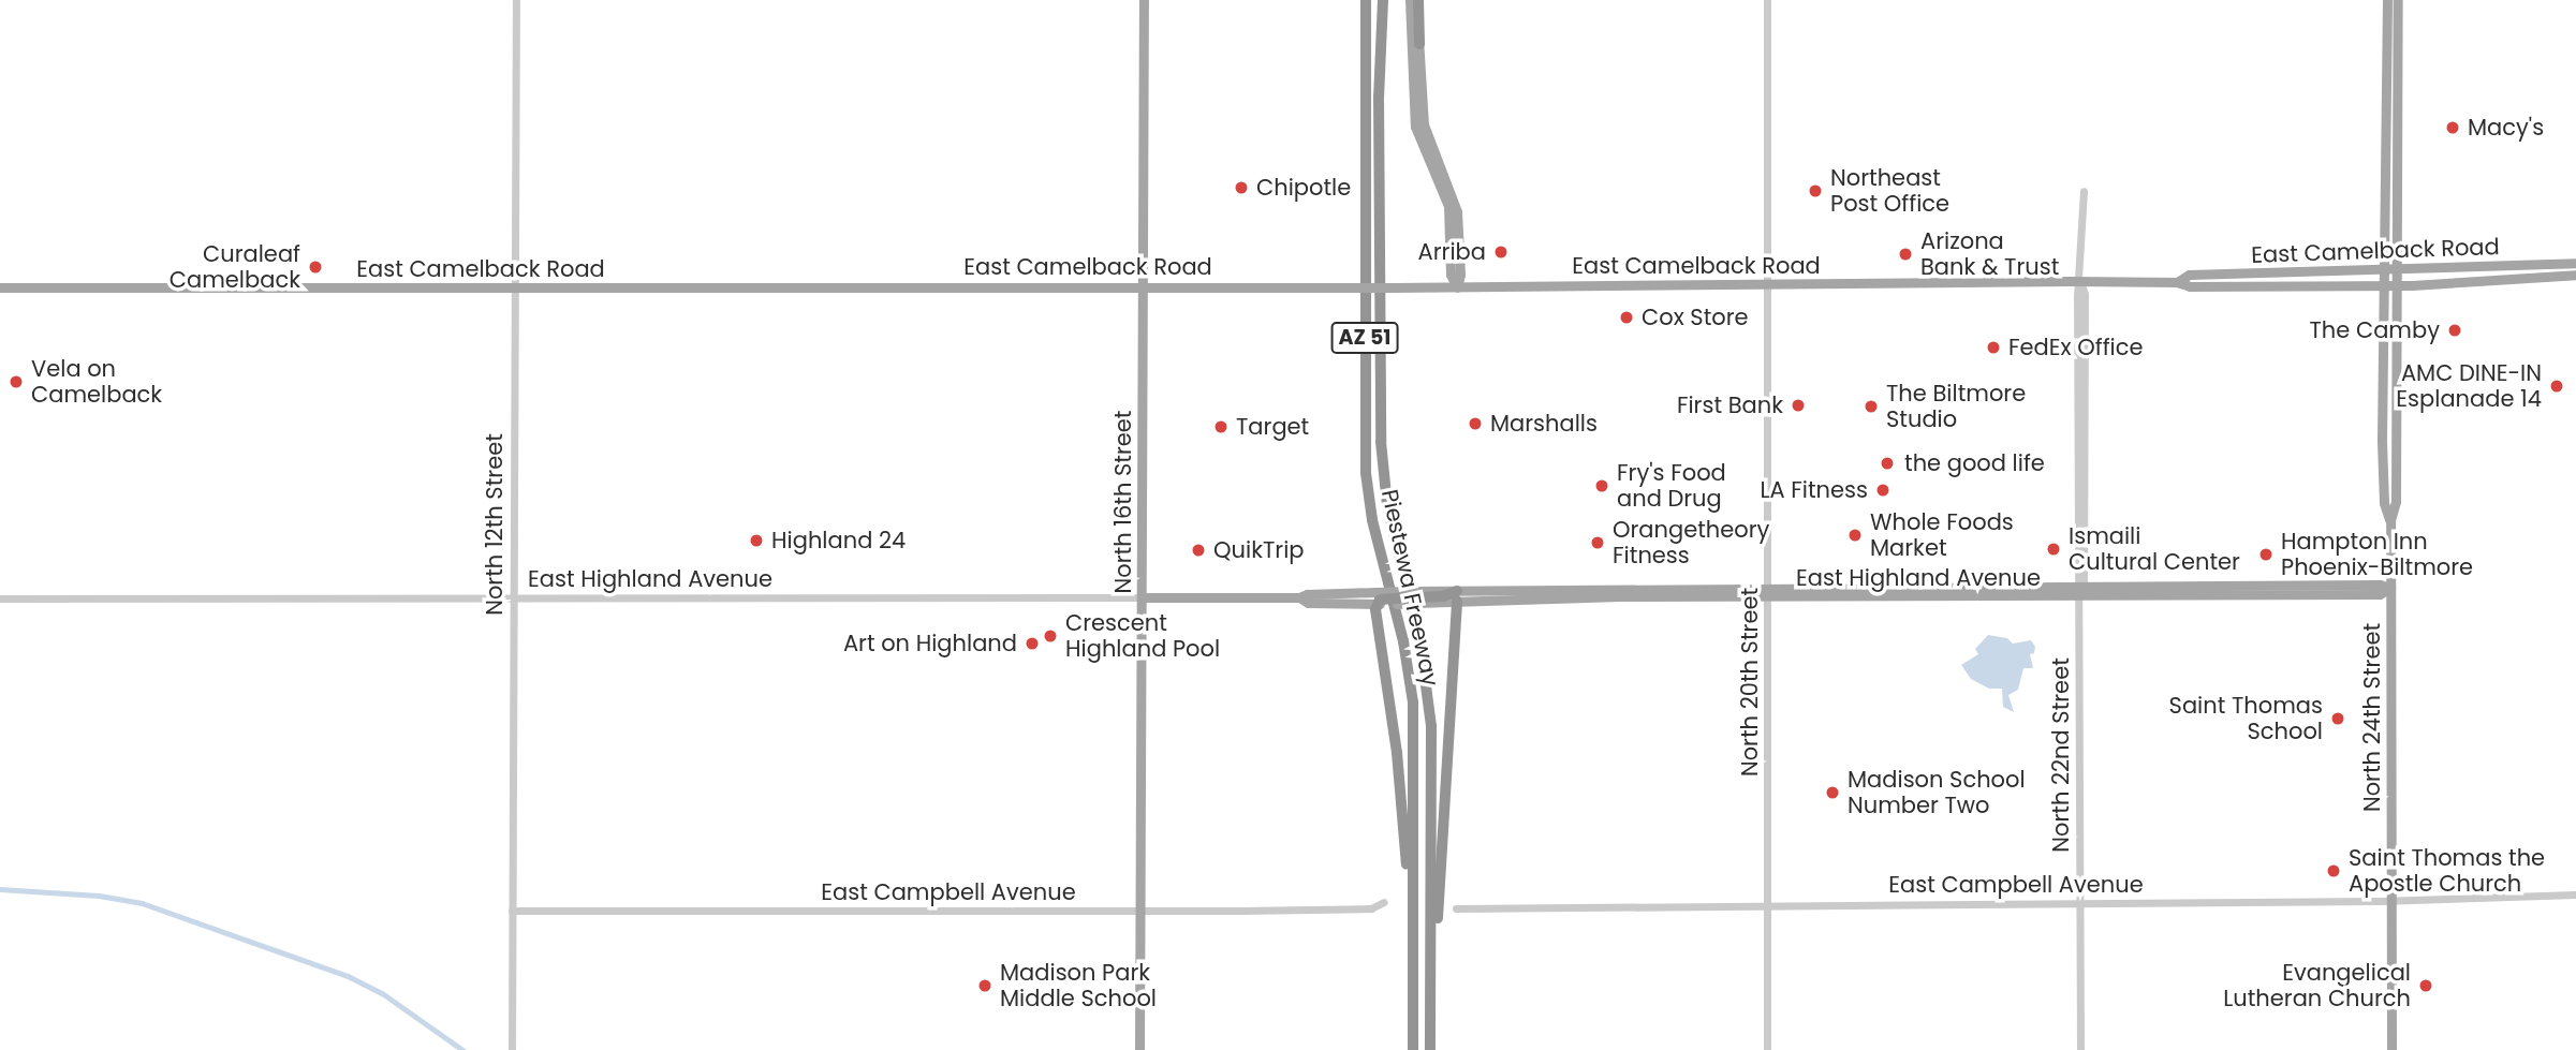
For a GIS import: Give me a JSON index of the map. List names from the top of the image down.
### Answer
{
  "streets": {
    "highway": ["AZ 51", "Piestewa Freeway"],
    "main road": [
      "East Camelback Road",
      "North 16th Street",
      "East Highland Avenue",
      "North 24th Street"
    ],
    "street": [
      "North 12th Street",
      "North 20th Street",
      "North 22nd Street",
      "East Campbell Avenue"
    ]
  },
  "crossings": [
    ["East Camelback Road", "North 16th Street"],
    ["East Camelback Road", "North 12th Street"],
    ["East Camelback Road", "North 20th Street"],
    ["East Camelback Road", "North 24th Street"],
    ["East Camelback Road", "North 22nd Street"],
    ["North 16th Street", "East Highland Avenue"],
    ["North 16th Street", "East Campbell Avenue"],
    ["North 12th Street", "East Highland Avenue"],
    ["North 12th Street", "East Campbell Avenue"],
    ["East Highland Avenue", "North 20th Street"],
    ["East Highland Avenue", "North 24th Street"],
    ["East Highland Avenue", "North 22nd Street"],
    ["North 20th Street", "East Campbell Avenue"],
    ["North 24th Street", "East Campbell Avenue"],
    ["North 22nd Street", "East Campbell Avenue"]
  ],
  "places": [
    "Macy's",
    "Chipotle",
    "Northeast Post Office",
    "Arriba",
    "Arizona Bank & Trust",
    "Curaleaf Camelback",
    "Cox Store",
    "The Camby",
    "FedEx Office",
    "Vela on Camelback",
    "AMC DINE-IN Esplanade 14",
    "First Bank",
    "The Biltmore Studio",
    "Marshalls",
    "Target",
    "the good life",
    "Fry's Food and Drug",
    "LA Fitness",
    "Whole Foods Market",
    "Highland 24",
    "Orangetheory Fitness",
    "Ismaili Cultural Center",
    "QuikTrip",
    "Hampton Inn Phoenix-Biltmore",
    "Crescent Highland Pool",
    "Art on Highland",
    "Saint Thomas School",
    "Madison School Number Two",
    "Saint Thomas the Apostle Church",
    "Madison Park Middle School",
    "Evangelical Lutheran Church"
  ]
}
